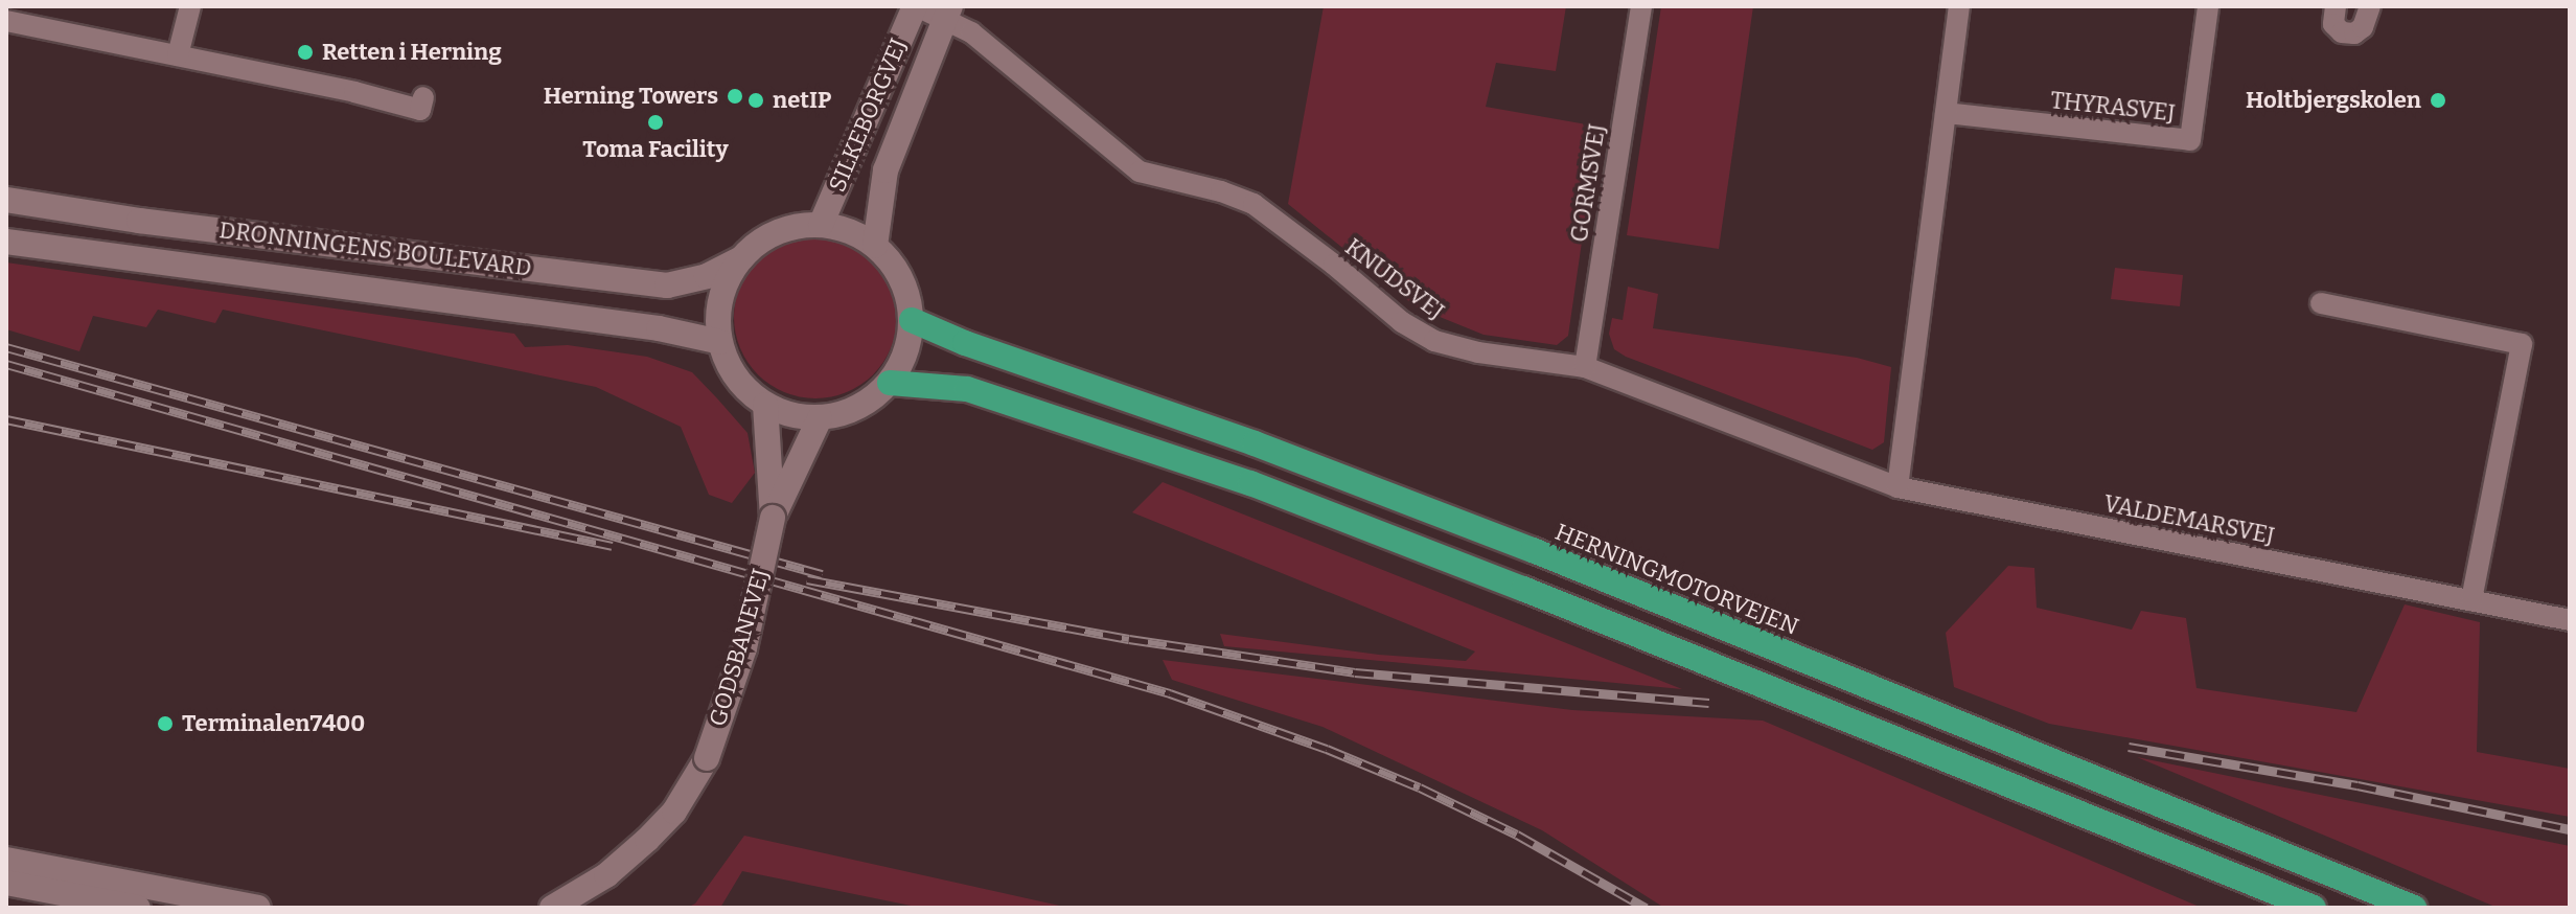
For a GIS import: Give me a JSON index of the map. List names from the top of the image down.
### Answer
{
  "streets": {
    "highway": ["HERNINGMOTORVEJEN"],
    "main road": ["SILKEBORGVEJ", "DRONNINGENS BOULEVARD", "GODSBANEVEJ"],
    "street": [
      "THYRASVEJ",
      "GORMSVEJ",
      "KNUDSVEJ",
      "VALDEMARSVEJ"
    ]
  },
  "crossings": [
    ["SILKEBORGVEJ", "DRONNINGENS BOULEVARD"],
    ["SILKEBORGVEJ", "KNUDSVEJ"],
    ["SILKEBORGVEJ", "HERNINGMOTORVEJEN"],
    ["SILKEBORGVEJ", "GODSBANEVEJ"],
    ["GORMSVEJ", "KNUDSVEJ"],
    ["DRONNINGENS BOULEVARD", "HERNINGMOTORVEJEN"],
    ["DRONNINGENS BOULEVARD", "GODSBANEVEJ"],
    ["KNUDSVEJ", "VALDEMARSVEJ"],
    ["HERNINGMOTORVEJEN", "GODSBANEVEJ"]
  ],
  "places": [
    "Retten i Herning",
    "Herning Towers",
    "netIP",
    "Holtbjergskolen",
    "Toma Facility",
    "Terminalen7400"
  ]
}
